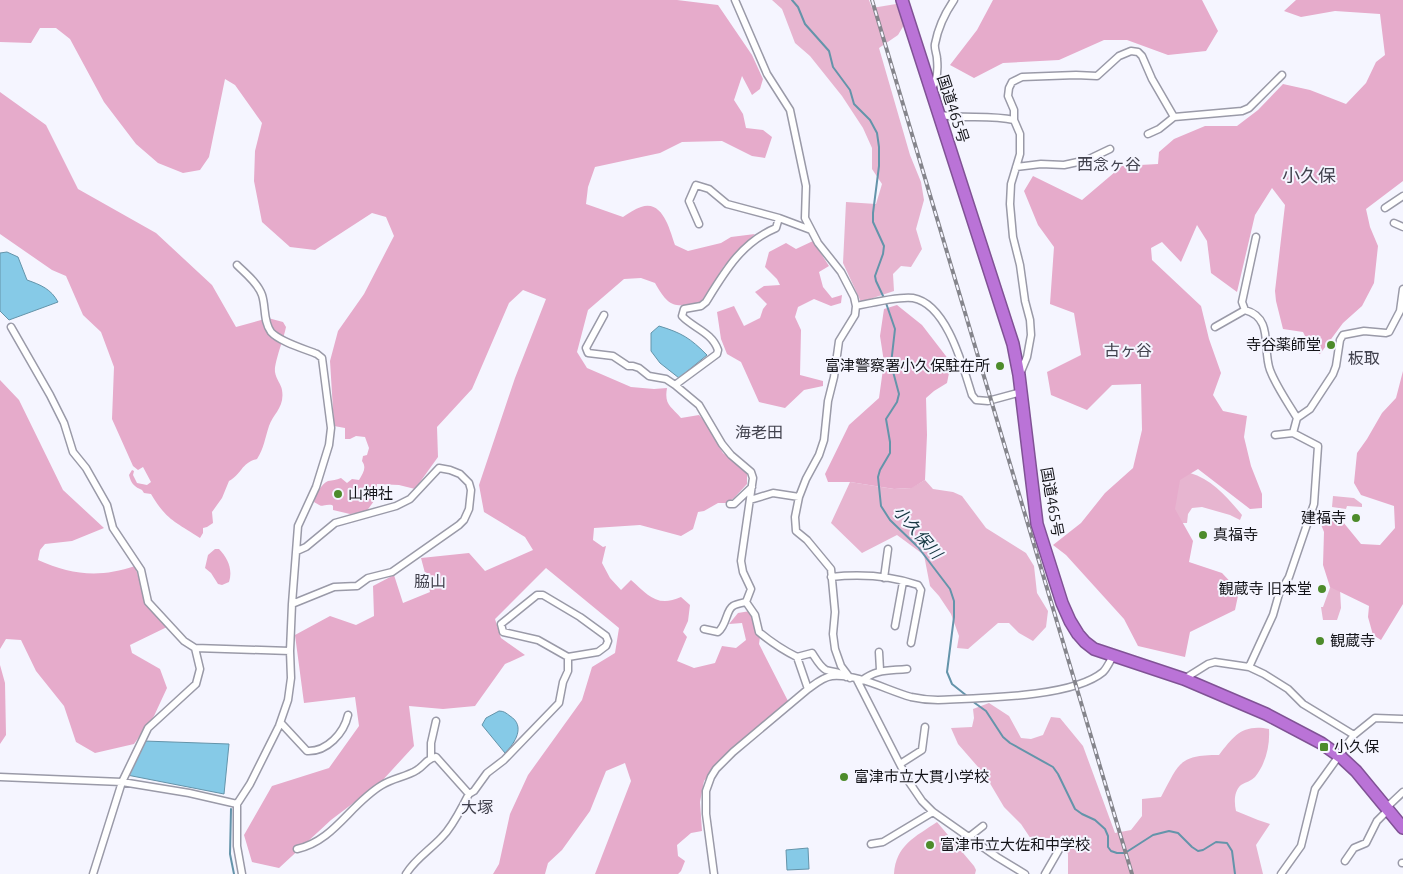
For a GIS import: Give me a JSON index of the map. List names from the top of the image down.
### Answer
{
  "streets": {
    "highway": ["国道465号"]
  },
  "districts": [
    "西念ヶ谷",
    "小久保",
    "古ヶ谷",
    "板取",
    "海老田",
    "脇山",
    "大塚"
  ],
  "water": ["小久保川"],
  "places": {
    "other": [
      "寺谷薬師堂",
      "富津警察署小久保駐在所",
      "山神社",
      "建福寺",
      "真福寺",
      "観蔵寺 旧本堂",
      "観蔵寺",
      "富津市立大貫小学校",
      "富津市立大佐和中学校"
    ],
    "transit": ["小久保"]
  }
}
